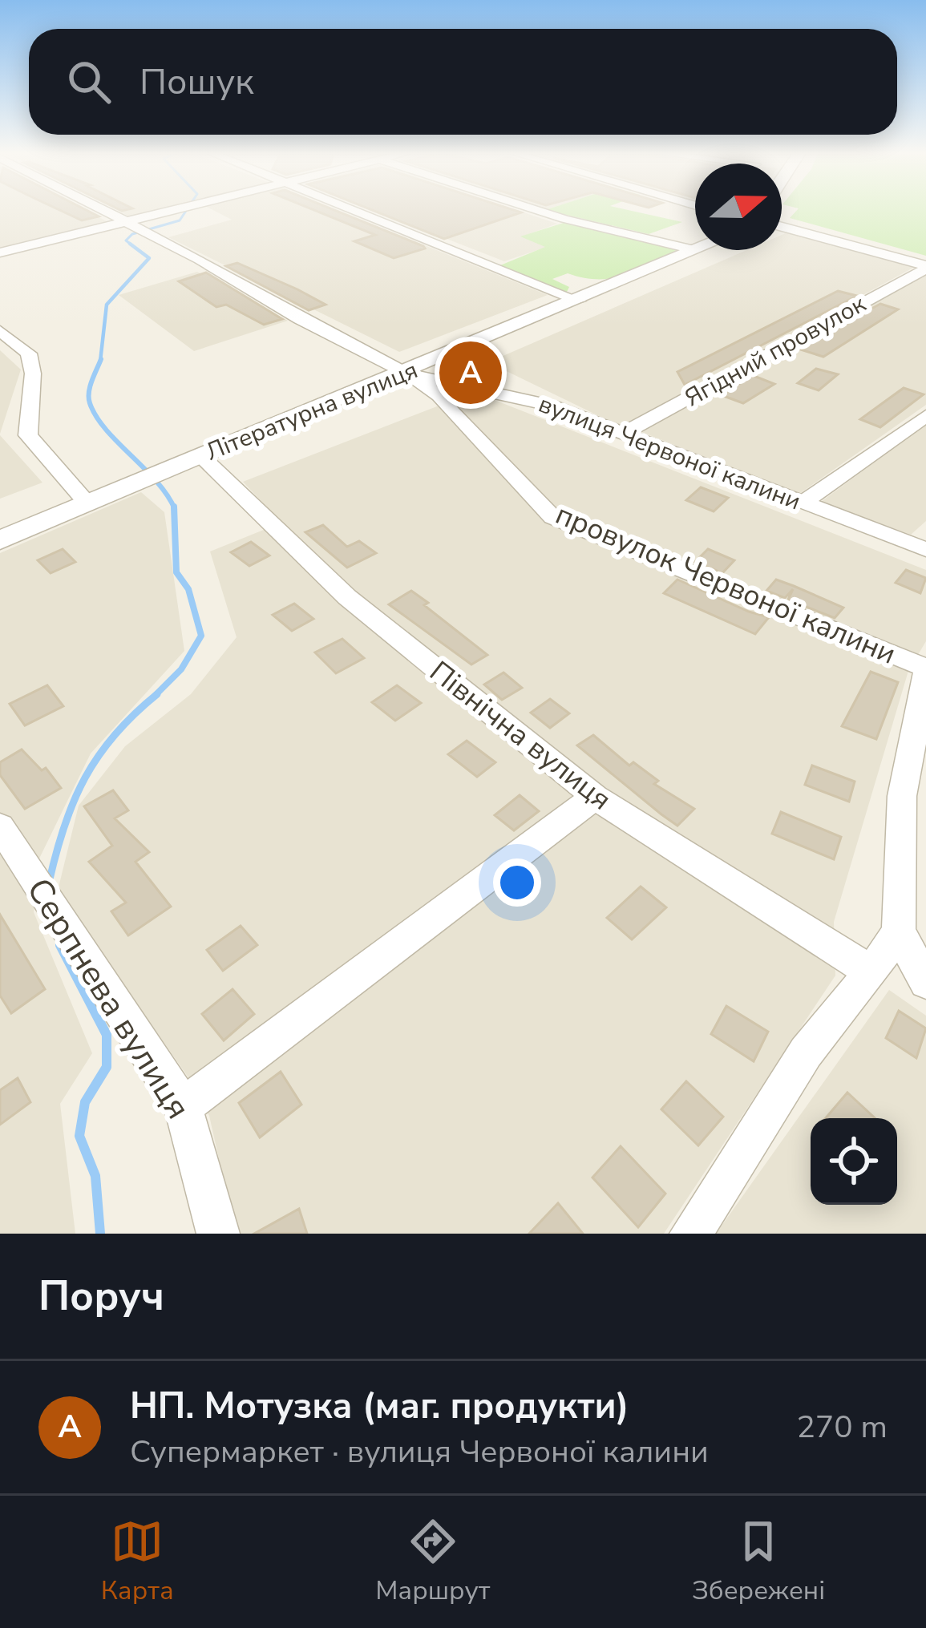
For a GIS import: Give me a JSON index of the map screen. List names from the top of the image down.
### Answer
{
  "streets": {
    "street": [
      "Ягідний провулок",
      "Літературна вулиця",
      "вулиця Червоної калини",
      "провулок Червоної калини",
      "Північна вулиця",
      "Серпнева вулиця"
    ]
  },
  "crossings": [
    ["Ягідний провулок", "вулиця Червоної калини"],
    ["Літературна вулиця", "вулиця Червоної калини"],
    ["Літературна вулиця", "провулок Червоної калини"],
    ["Літературна вулиця", "Північна вулиця"],
    ["вулиця Червоної калини", "провулок Червоної калини"]
  ],
  "north": "right",
  "page": {
    "search": "Пошук",
    "pins": "A",
    "heading": "Поруч",
    "list": [
      {
        "mark": "A",
        "name": "НП. Мотузка (маг. продукти)",
        "note": "Супермаркет · вулиця Червоної калини",
        "value": "270 m"
      }
    ],
    "nav": ["Карта", "Маршрут", "Збережені"]
  }
}
